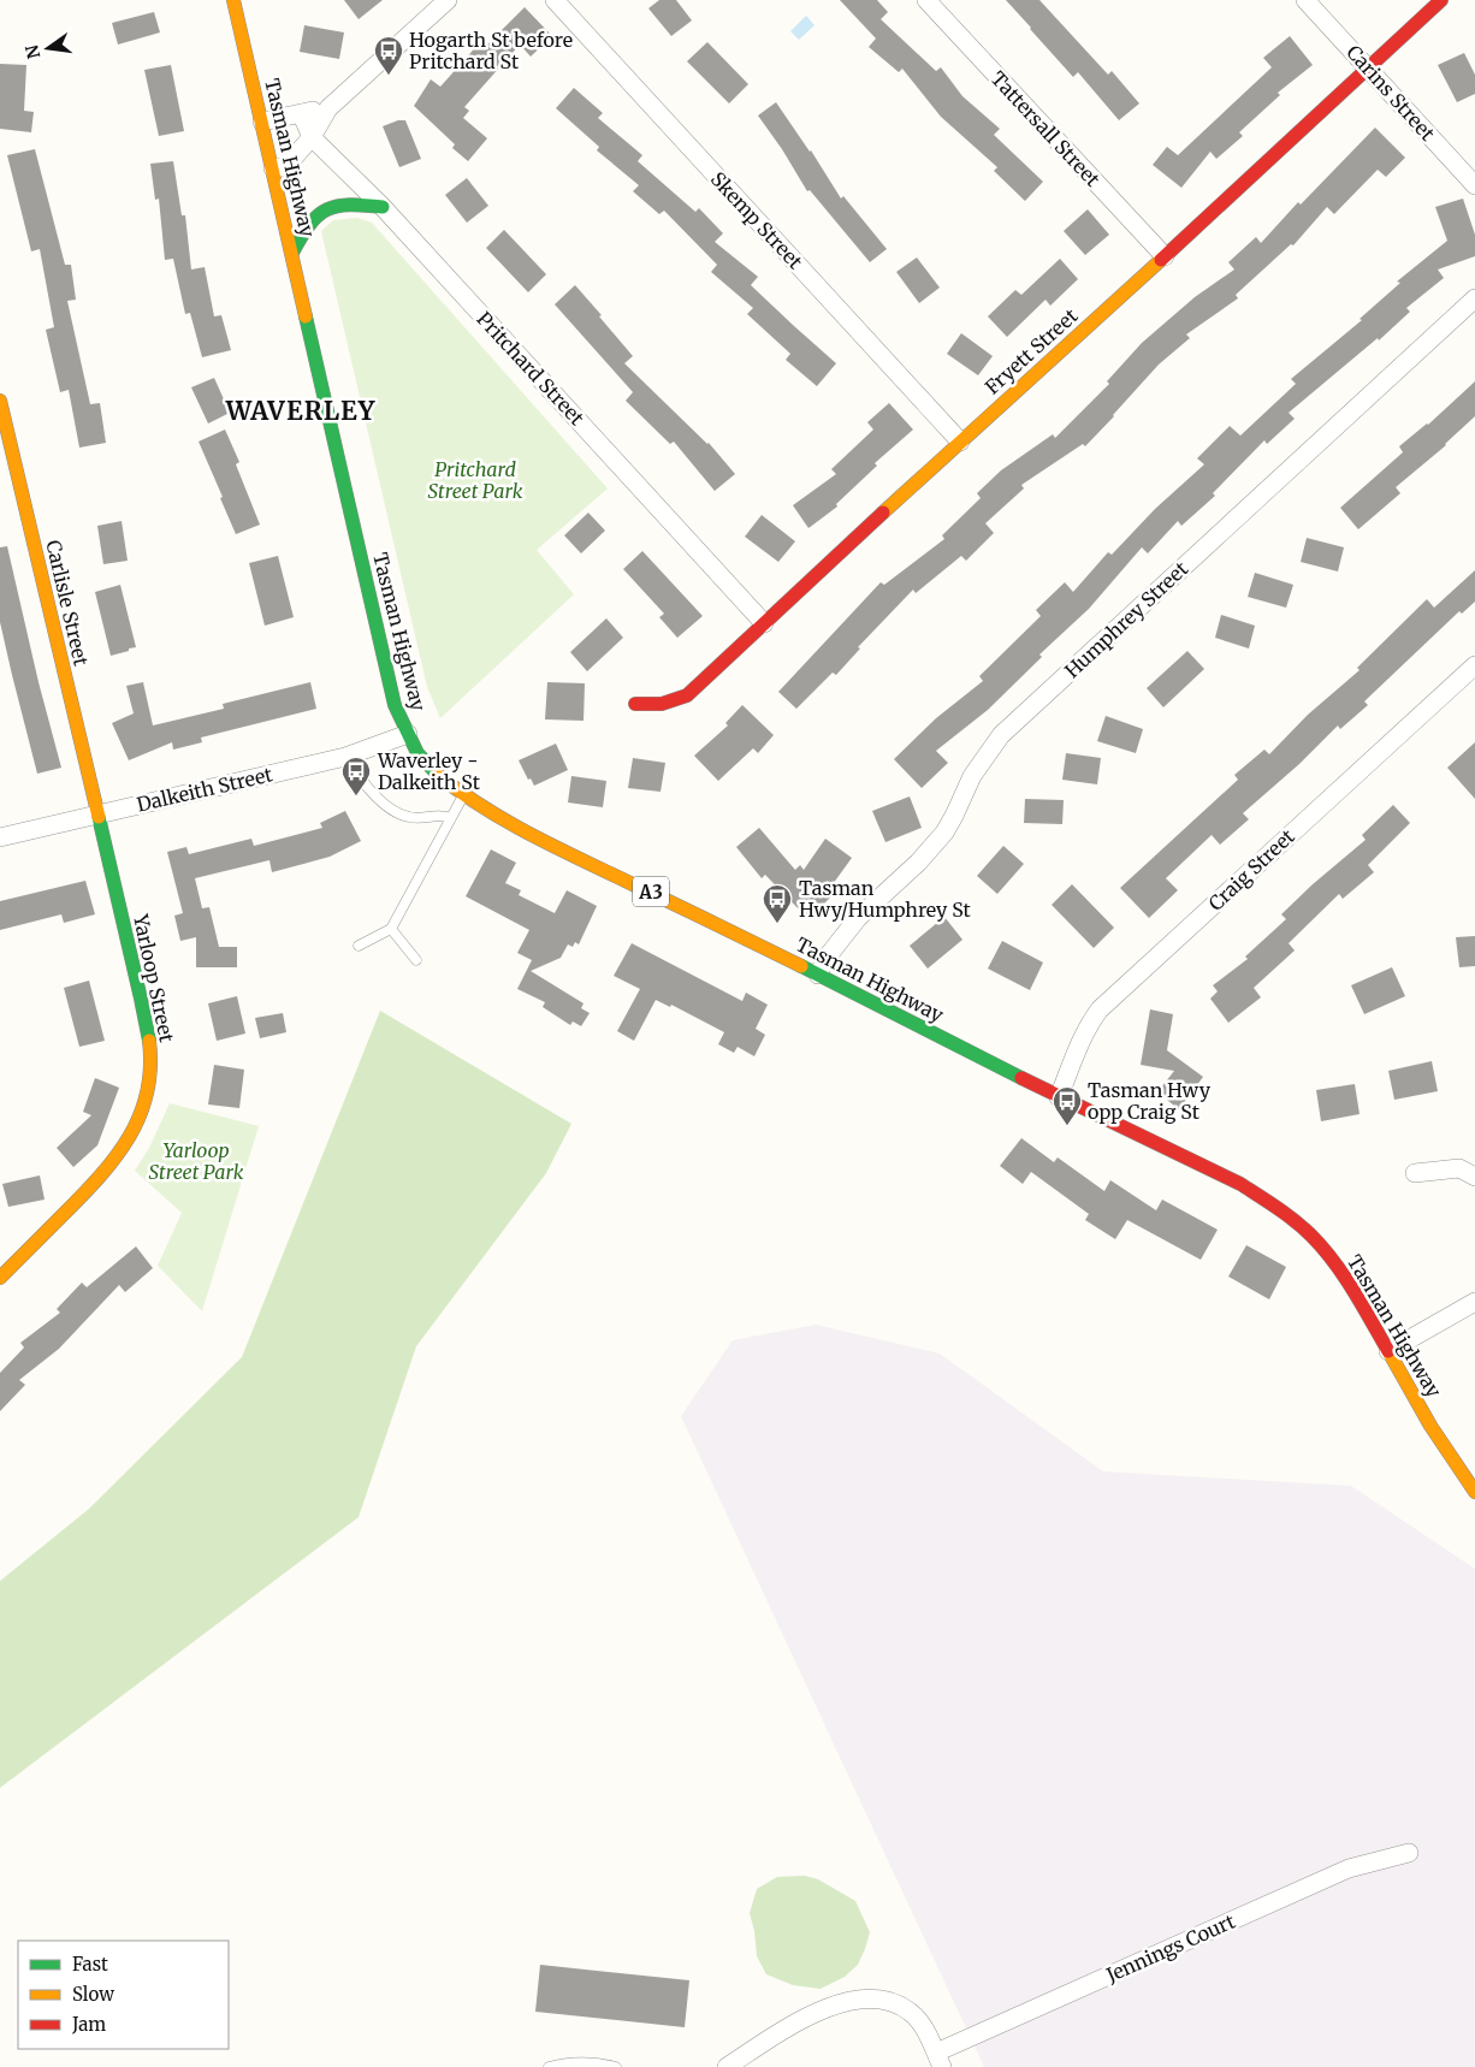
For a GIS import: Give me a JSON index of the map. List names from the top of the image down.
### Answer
{
  "streets": {
    "main road": [
      "Tasman Highway",
      "Fryett Street",
      "Carlisle Street",
      "A3",
      "Yarloop Street"
    ],
    "street": [
      "Carins Street",
      "Tattersall Street",
      "Skemp Street",
      "Pritchard Street",
      "Humphrey Street",
      "Dalkeith Street",
      "Craig Street",
      "Jennings Court"
    ]
  },
  "crossings": [
    ["Carins Street", "Fryett Street"],
    ["Tattersall Street", "Fryett Street"],
    ["Tasman Highway", "Humphrey Street"],
    ["Tasman Highway", "Dalkeith Street"],
    ["Tasman Highway", "Craig Street"],
    ["Skemp Street", "Fryett Street"],
    ["Fryett Street", "Pritchard Street"],
    ["Carlisle Street", "Dalkeith Street"],
    ["Carlisle Street", "Yarloop Street"],
    ["Dalkeith Street", "Yarloop Street"]
  ],
  "districts": ["WAVERLEY"],
  "parks": ["Pritchard Street Park", "Yarloop Street Park"],
  "places": {
    "bus stop": [
      "Hogarth St before Pritchard St",
      "Waverley - Dalkeith St",
      "Tasman Hwy/Humphrey St",
      "Tasman Hwy opp Craig St"
    ]
  },
  "legend": ["Fast", "Slow", "Jam"],
  "north": "left"
}
